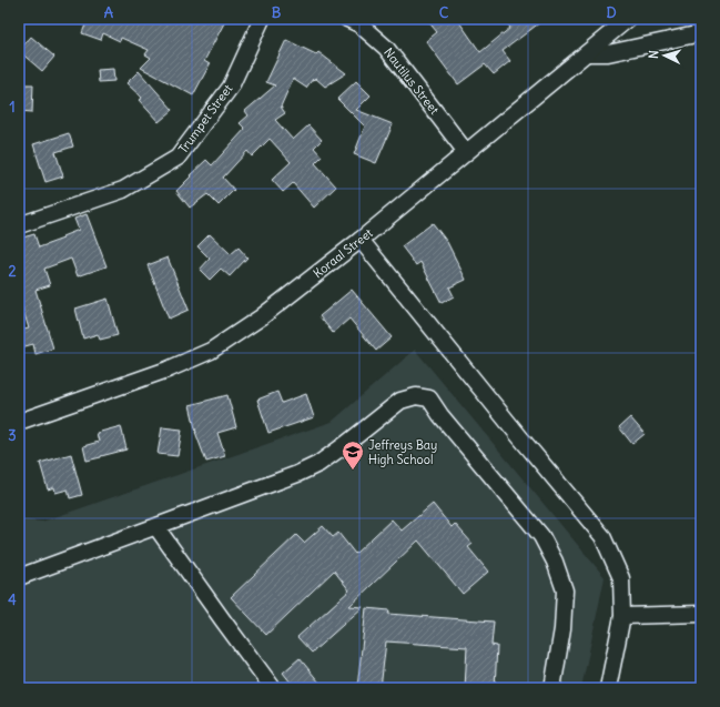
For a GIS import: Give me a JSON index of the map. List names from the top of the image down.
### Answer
{
  "streets": {
    "street": ["Nautilus Street", "Trumpet Street", "Koraal Street"]
  },
  "crossings": [
    ["Nautilus Street", "Koraal Street"]
  ],
  "places": {
    "school or university": ["Jeffreys Bay High School"]
  },
  "north": "left",
  "grid": {
    "columns": [
      "A",
      "B",
      "C",
      "D"
    ],
    "rows": [
      "1",
      "2",
      "3",
      "4"
    ]
  }
}
